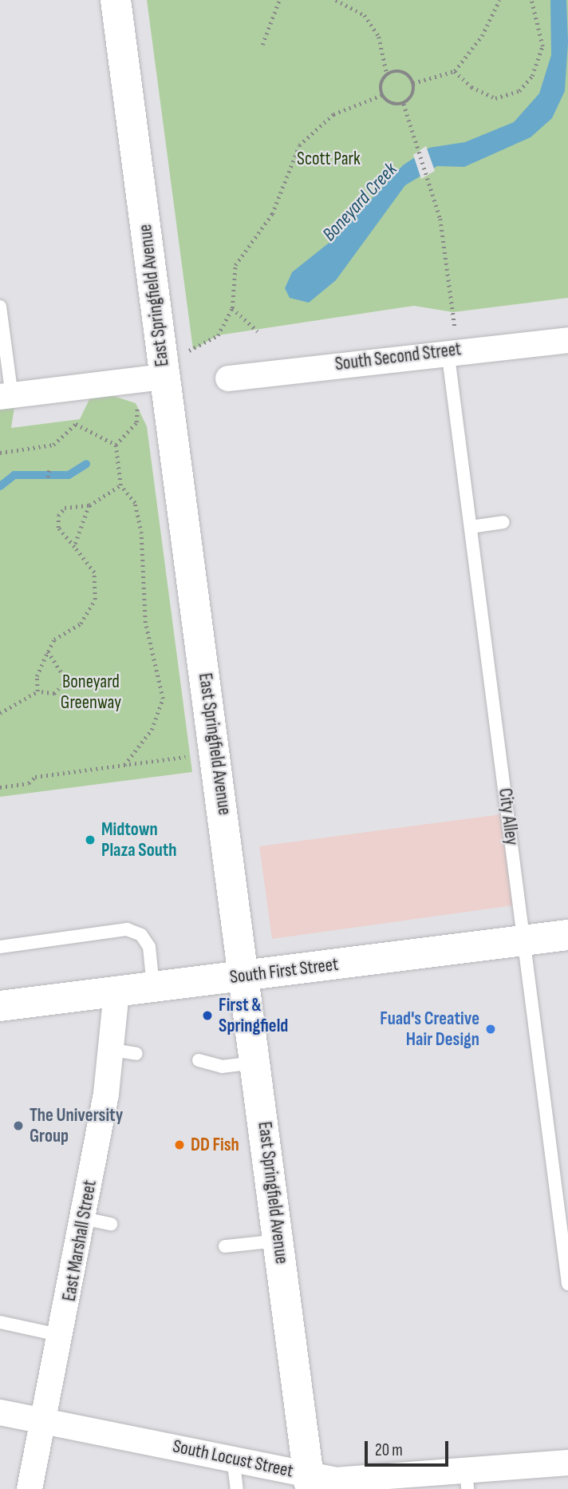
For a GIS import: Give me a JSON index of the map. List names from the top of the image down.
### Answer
{
  "streets": {
    "main road": ["East Springfield Avenue", "South First Street"],
    "street": ["South Second Street", "East Marshall Street", "South Locust Street"],
    "lane": ["City Alley"]
  },
  "crossings": [
    ["East Springfield Avenue", "South First Street"],
    ["East Springfield Avenue", "South Locust Street"],
    ["South Second Street", "City Alley"],
    ["City Alley", "South First Street"],
    ["South First Street", "East Marshall Street"],
    ["East Marshall Street", "South Locust Street"]
  ],
  "water": ["Boneyard Creek"],
  "parks": ["Scott Park", "Boneyard Greenway"],
  "places": [
    "Midtown Plaza South",
    "First & Springfield",
    "Fuad's Creative Hair Design",
    "The University Group",
    "DD Fish"
  ],
  "scale_bar": "20 m"
}
